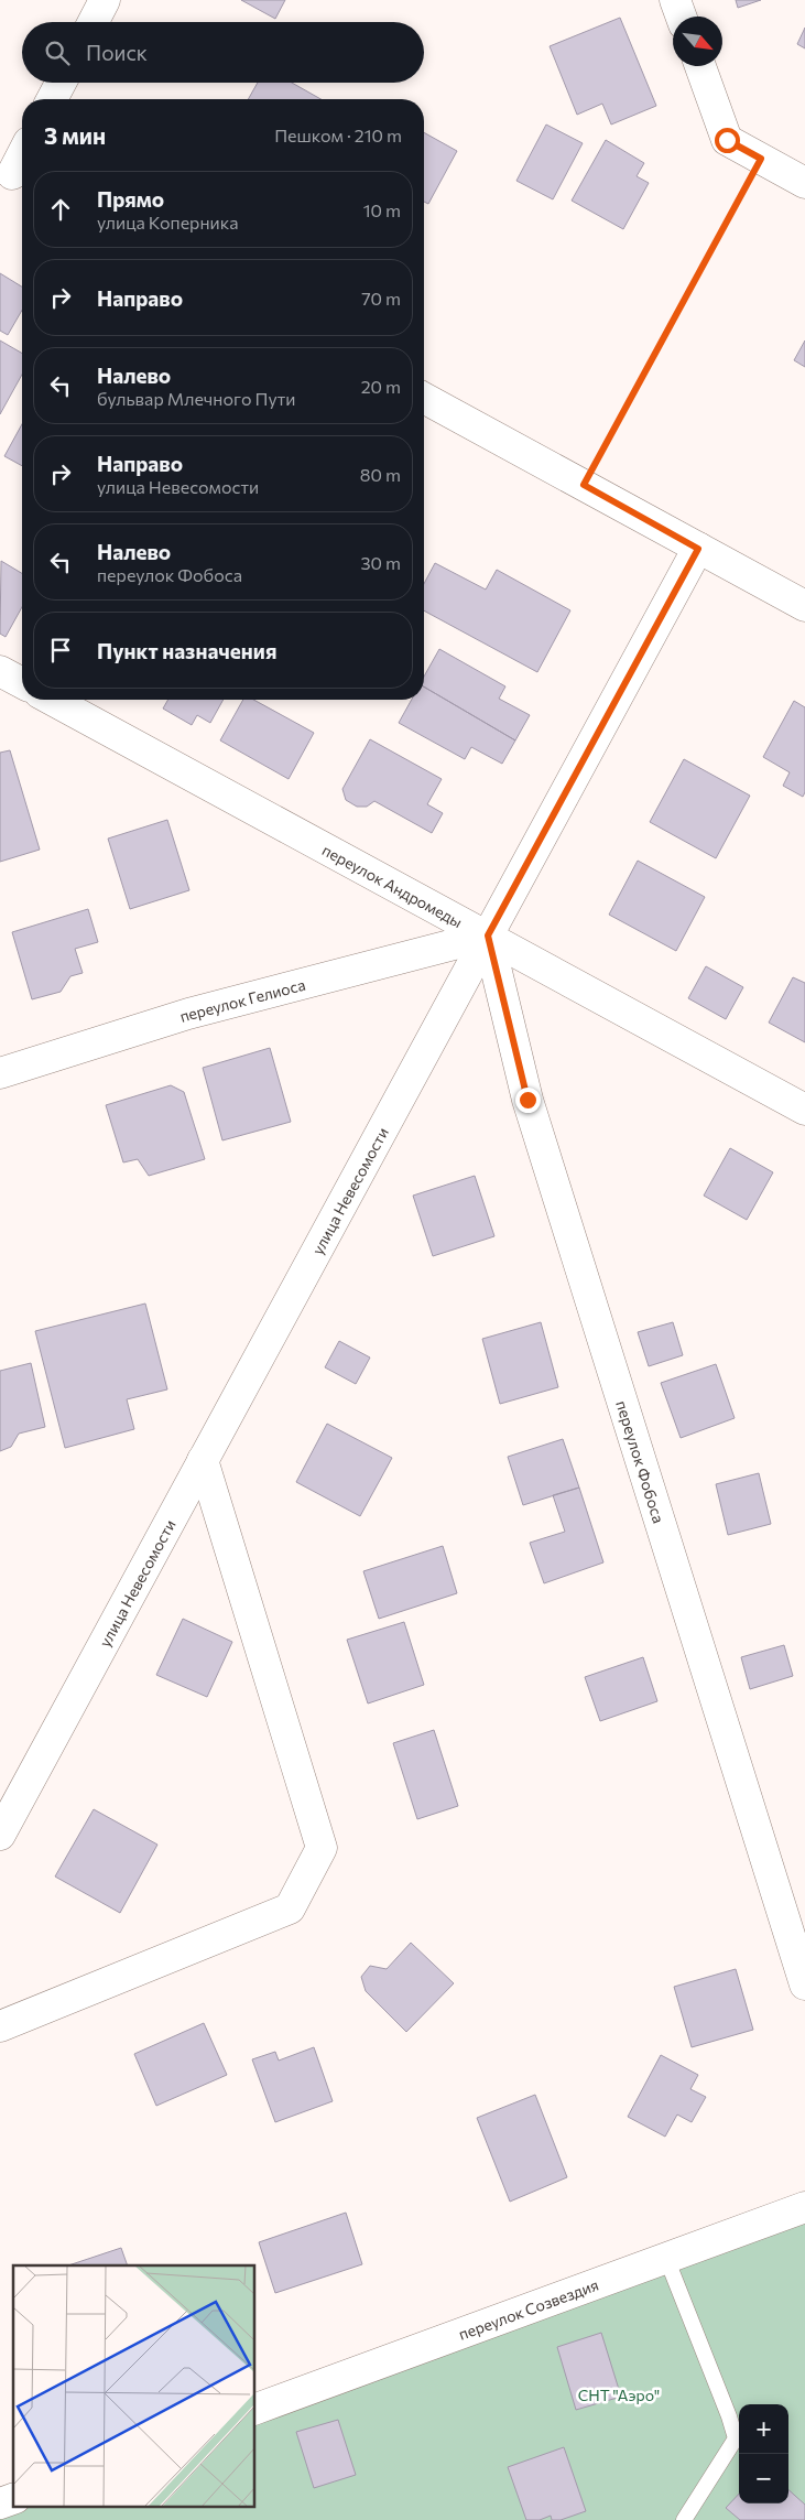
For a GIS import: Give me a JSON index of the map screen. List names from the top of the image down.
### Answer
{
  "streets": {
    "street": [
      "переулок Андромеды",
      "переулок Гелиоса",
      "улица Невесомости",
      "переулок Фобоса",
      "переулок Созвездия"
    ]
  },
  "crossings": [
    ["переулок Андромеды", "переулок Гелиоса"],
    ["переулок Андромеды", "улица Невесомости"],
    ["переулок Андромеды", "переулок Фобоса"],
    ["переулок Гелиоса", "улица Невесомости"],
    ["переулок Гелиоса", "переулок Фобоса"],
    ["улица Невесомости", "переулок Фобоса"]
  ],
  "parks": ["СНТ \"Аэро\""],
  "north": "bottom right",
  "page": {
    "search": "Поиск",
    "heading": ["3 мин", "Пешком · 210 m"],
    "list": [
      ["Прямо", "улица Коперника", "10 m"],
      ["Направо", "70 m"],
      ["Налево", "бульвар Млечного Пути", "20 m"],
      ["Направо", "улица Невесомости", "80 m"],
      ["Налево", "переулок Фобоса", "30 m"],
      "Пункт назначения"
    ],
    "map_buttons": ["+", "−"]
  }
}
